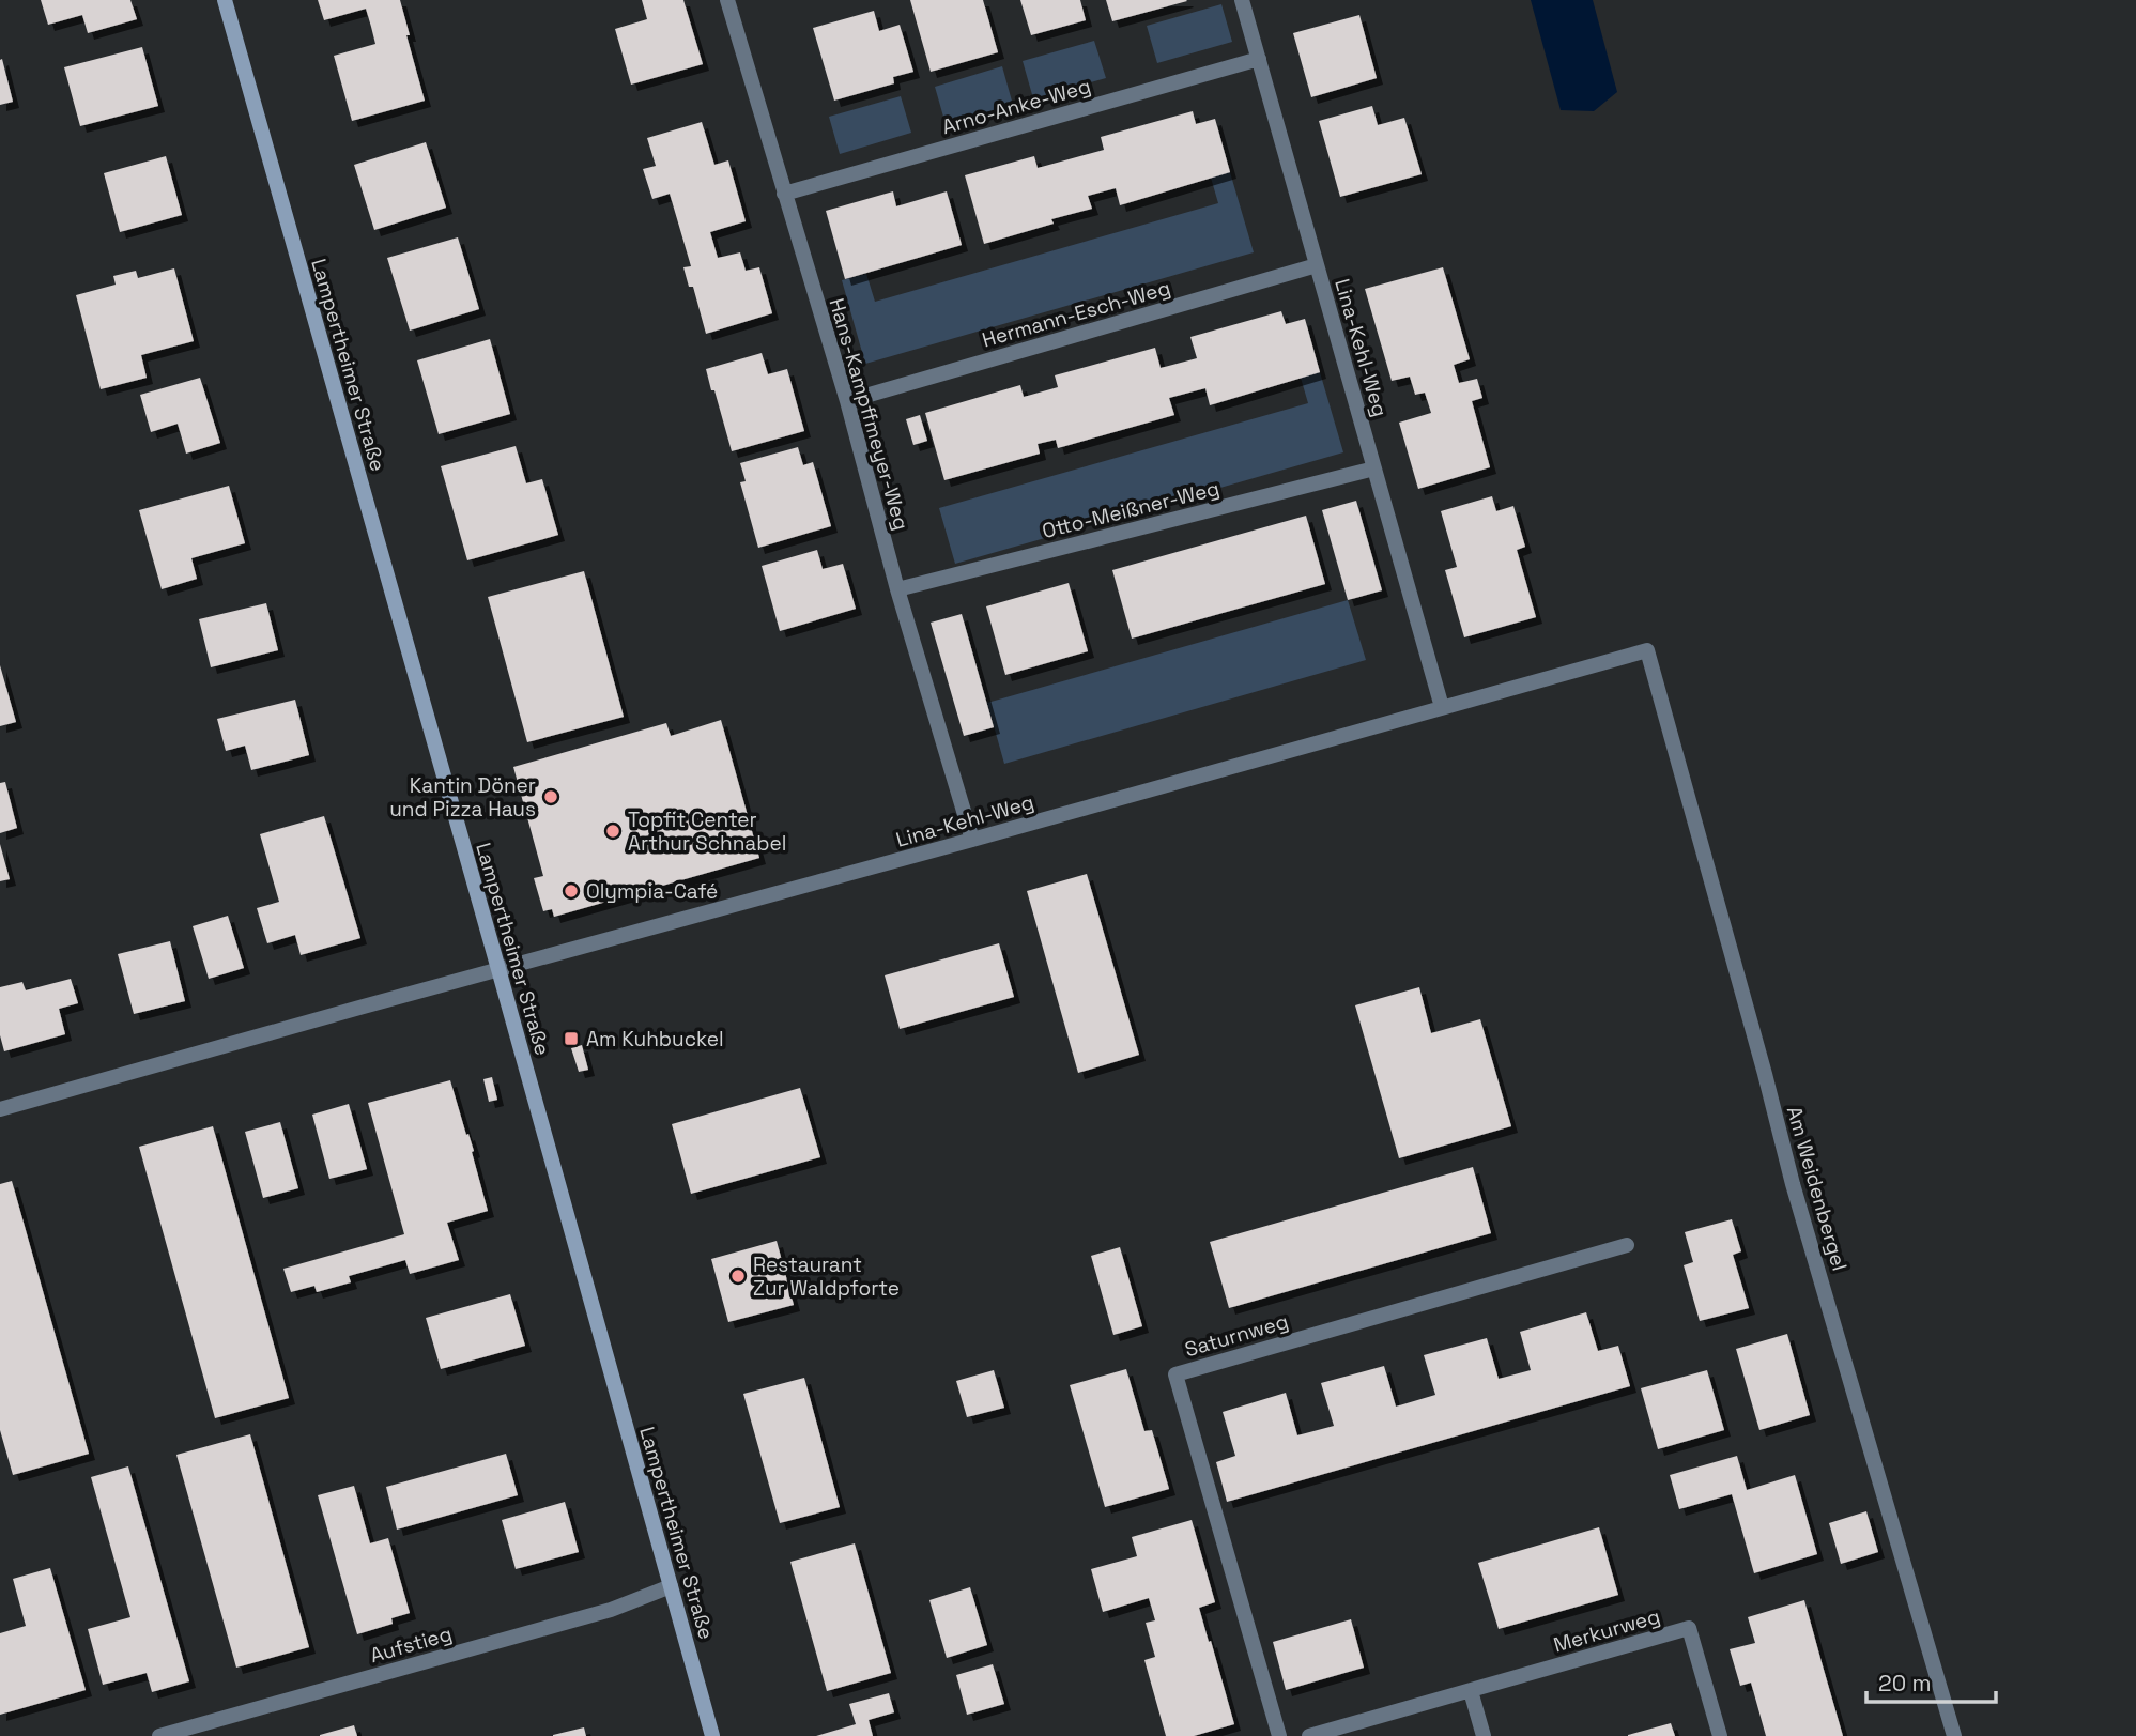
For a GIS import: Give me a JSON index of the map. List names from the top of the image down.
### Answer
{
  "streets": {
    "street": [
      "Arno-Anke-Weg",
      "Hermann-Esch-Weg",
      "Lina-Kehl-Weg",
      "Lampertheimer Straße",
      "Hans-Kampffmeyer-Weg",
      "Otto-Meißner-Weg",
      "Am Weidenbergel",
      "Saturnweg",
      "Merkurweg",
      "Aufstieg"
    ]
  },
  "crossings": [
    ["Arno-Anke-Weg", "Lina-Kehl-Weg"],
    ["Arno-Anke-Weg", "Hans-Kampffmeyer-Weg"],
    ["Hermann-Esch-Weg", "Lina-Kehl-Weg"],
    ["Hermann-Esch-Weg", "Hans-Kampffmeyer-Weg"],
    ["Lina-Kehl-Weg", "Lampertheimer Straße"],
    ["Lina-Kehl-Weg", "Hans-Kampffmeyer-Weg"],
    ["Lina-Kehl-Weg", "Otto-Meißner-Weg"],
    ["Lina-Kehl-Weg", "Am Weidenbergel"],
    ["Lampertheimer Straße", "Aufstieg"],
    ["Hans-Kampffmeyer-Weg", "Otto-Meißner-Weg"]
  ],
  "places": {
    "other": [
      "Kantin Döner und Pizza Haus",
      "Topfit Center Arthur Schnabel",
      "Olympia-Café",
      "Restaurant Zur Waldpforte"
    ],
    "transit": ["Am Kuhbuckel"]
  },
  "scale_bar": "20 m"
}
